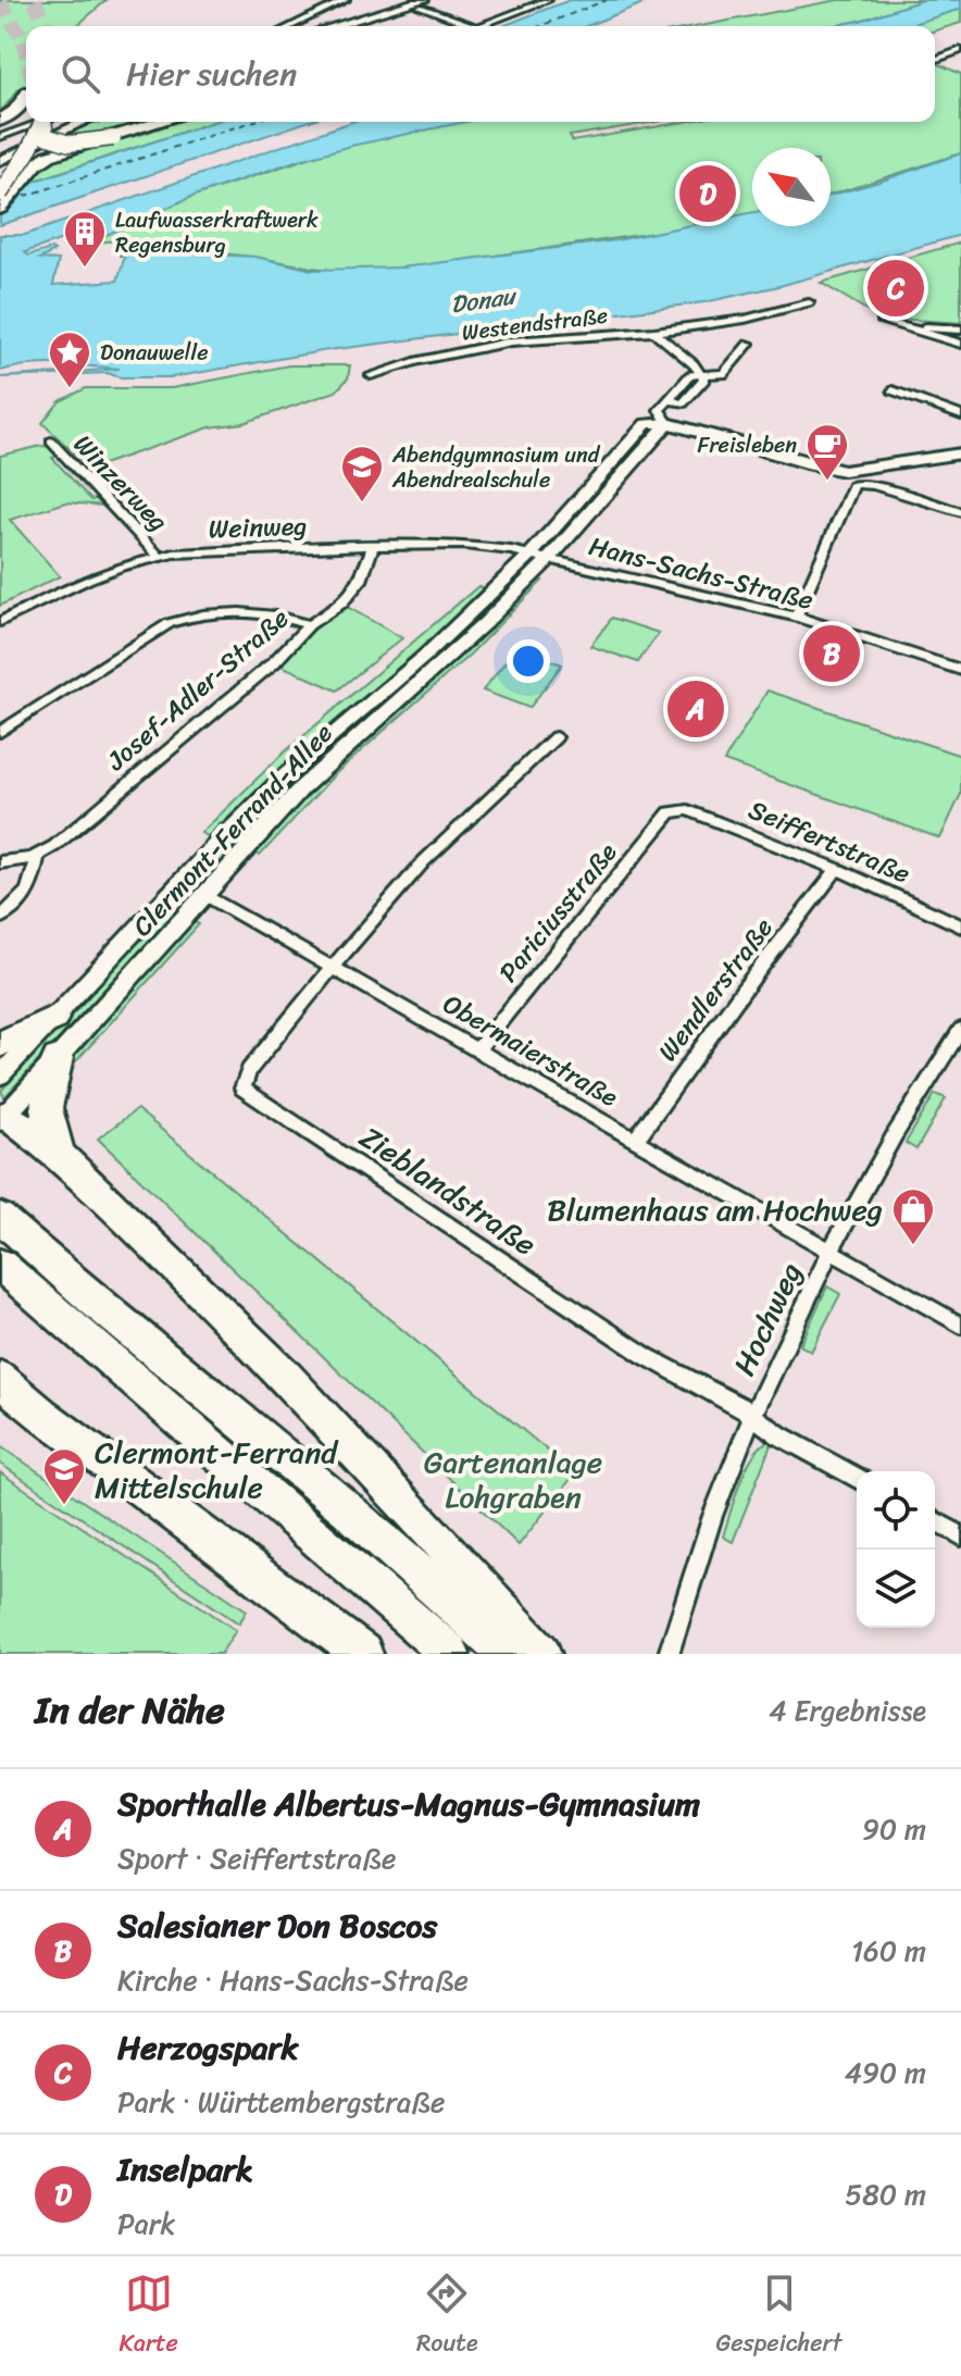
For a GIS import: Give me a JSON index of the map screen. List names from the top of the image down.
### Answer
{
  "streets": {
    "street": [
      "Westendstraße",
      "Winzerweg",
      "Weinweg",
      "Hans-Sachs-Straße",
      "Josef-Adler-Straße",
      "Clermont-Ferrand-Allee",
      "Seiffertstraße",
      "Pariciusstraße",
      "Wendlerstraße",
      "Obermaierstraße",
      "Zieblandstraße",
      "Hochweg"
    ]
  },
  "crossings": [
    ["Winzerweg", "Weinweg"],
    ["Weinweg", "Hans-Sachs-Straße"],
    ["Weinweg", "Josef-Adler-Straße"],
    ["Weinweg", "Clermont-Ferrand-Allee"],
    ["Hans-Sachs-Straße", "Clermont-Ferrand-Allee"],
    ["Clermont-Ferrand-Allee", "Obermaierstraße"],
    ["Seiffertstraße", "Pariciusstraße"],
    ["Seiffertstraße", "Wendlerstraße"],
    ["Pariciusstraße", "Obermaierstraße"],
    ["Wendlerstraße", "Obermaierstraße"],
    ["Obermaierstraße", "Zieblandstraße"],
    ["Obermaierstraße", "Hochweg"],
    ["Zieblandstraße", "Hochweg"]
  ],
  "water": ["Donau"],
  "parks": ["Gartenanlage Lohgraben"],
  "places": {
    "building": ["Laufwasserkraftwerk Regensburg"],
    "place": ["Donauwelle"],
    "cafe": ["Freisleben"],
    "school or university": ["Abendgymnasium und Abendrealschule", "Clermont-Ferrand Mittelschule"],
    "shop": ["Blumenhaus am Hochweg"]
  },
  "north": "top left",
  "page": {
    "search": "Hier suchen",
    "pins": [
      "D",
      "C",
      "B",
      "A"
    ],
    "heading": ["In der Nähe", "4 Ergebnisse"],
    "list": [
      {
        "mark": "A",
        "name": "Sporthalle Albertus-Magnus-Gymnasium",
        "note": "Sport · Seiffertstraße",
        "value": "90 m"
      },
      {
        "mark": "B",
        "name": "Salesianer Don Boscos",
        "note": "Kirche · Hans-Sachs-Straße",
        "value": "160 m"
      },
      {
        "mark": "C",
        "name": "Herzogspark",
        "note": "Park · Württembergstraße",
        "value": "490 m"
      },
      {
        "mark": "D",
        "name": "Inselpark",
        "note": "Park",
        "value": "580 m"
      }
    ],
    "nav": ["Karte", "Route", "Gespeichert"]
  }
}
